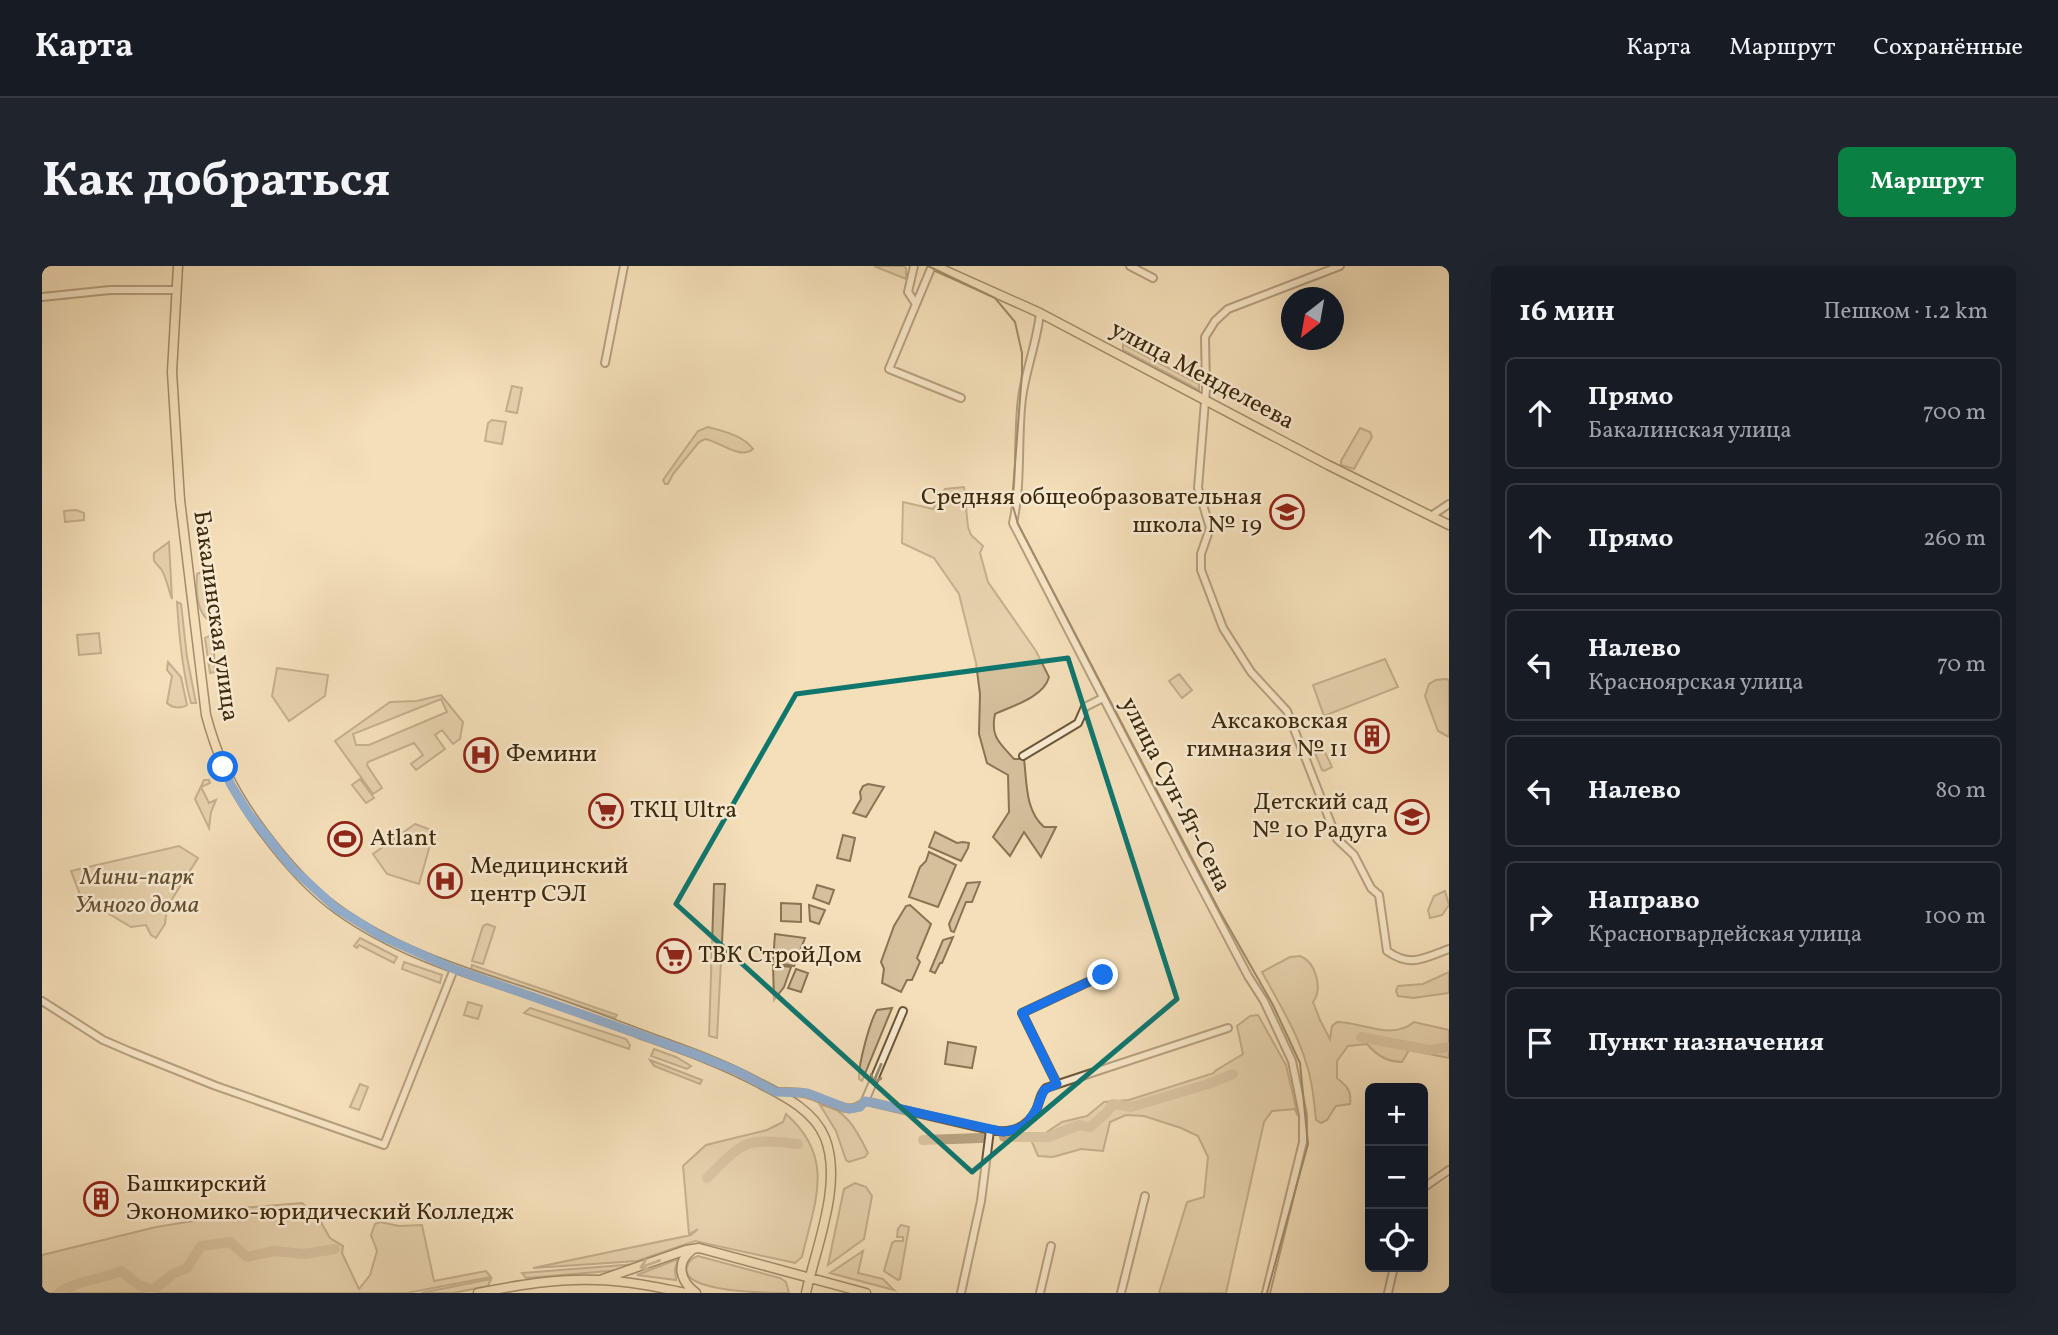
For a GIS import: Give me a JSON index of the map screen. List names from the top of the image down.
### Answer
{
  "streets": {
    "main road": ["улица Менделеева", "Бакалинская улица"],
    "street": ["улица Сун-Ят-Сена"]
  },
  "crossings": [
    ["улица Менделеева", "улица Сун-Ят-Сена"]
  ],
  "parks": ["Мини-парк Умного дома"],
  "places": {
    "school or university": ["Средняя общеобразовательная школа № 19", "Детский сад № 10 Радуга"],
    "building": ["Аксаковская гимназия № 11", "Башкирский Экономико-юридический Колледж"],
    "hospital": ["Фемини", "Медицинский центр СЭЛ"],
    "supermarket": ["ТКЦ Ultra", "ТВК СтройДом"],
    "sports": ["Atlant"]
  },
  "north": "bottom left",
  "page": {
    "header": "Карта",
    "nav": ["Карта", "Маршрут", "Сохранённые"],
    "buttons": "Маршрут",
    "title": "Как добраться",
    "heading": ["16 мин", "Пешком · 1.2 km"],
    "list": [
      ["Прямо", "Бакалинская улица", "700 m"],
      ["Прямо", "260 m"],
      ["Налево", "Красноярская улица", "70 m"],
      ["Налево", "80 m"],
      ["Направо", "Красногвардейская улица", "100 m"],
      "Пункт назначения"
    ],
    "map_buttons": ["+", "−"]
  }
}
